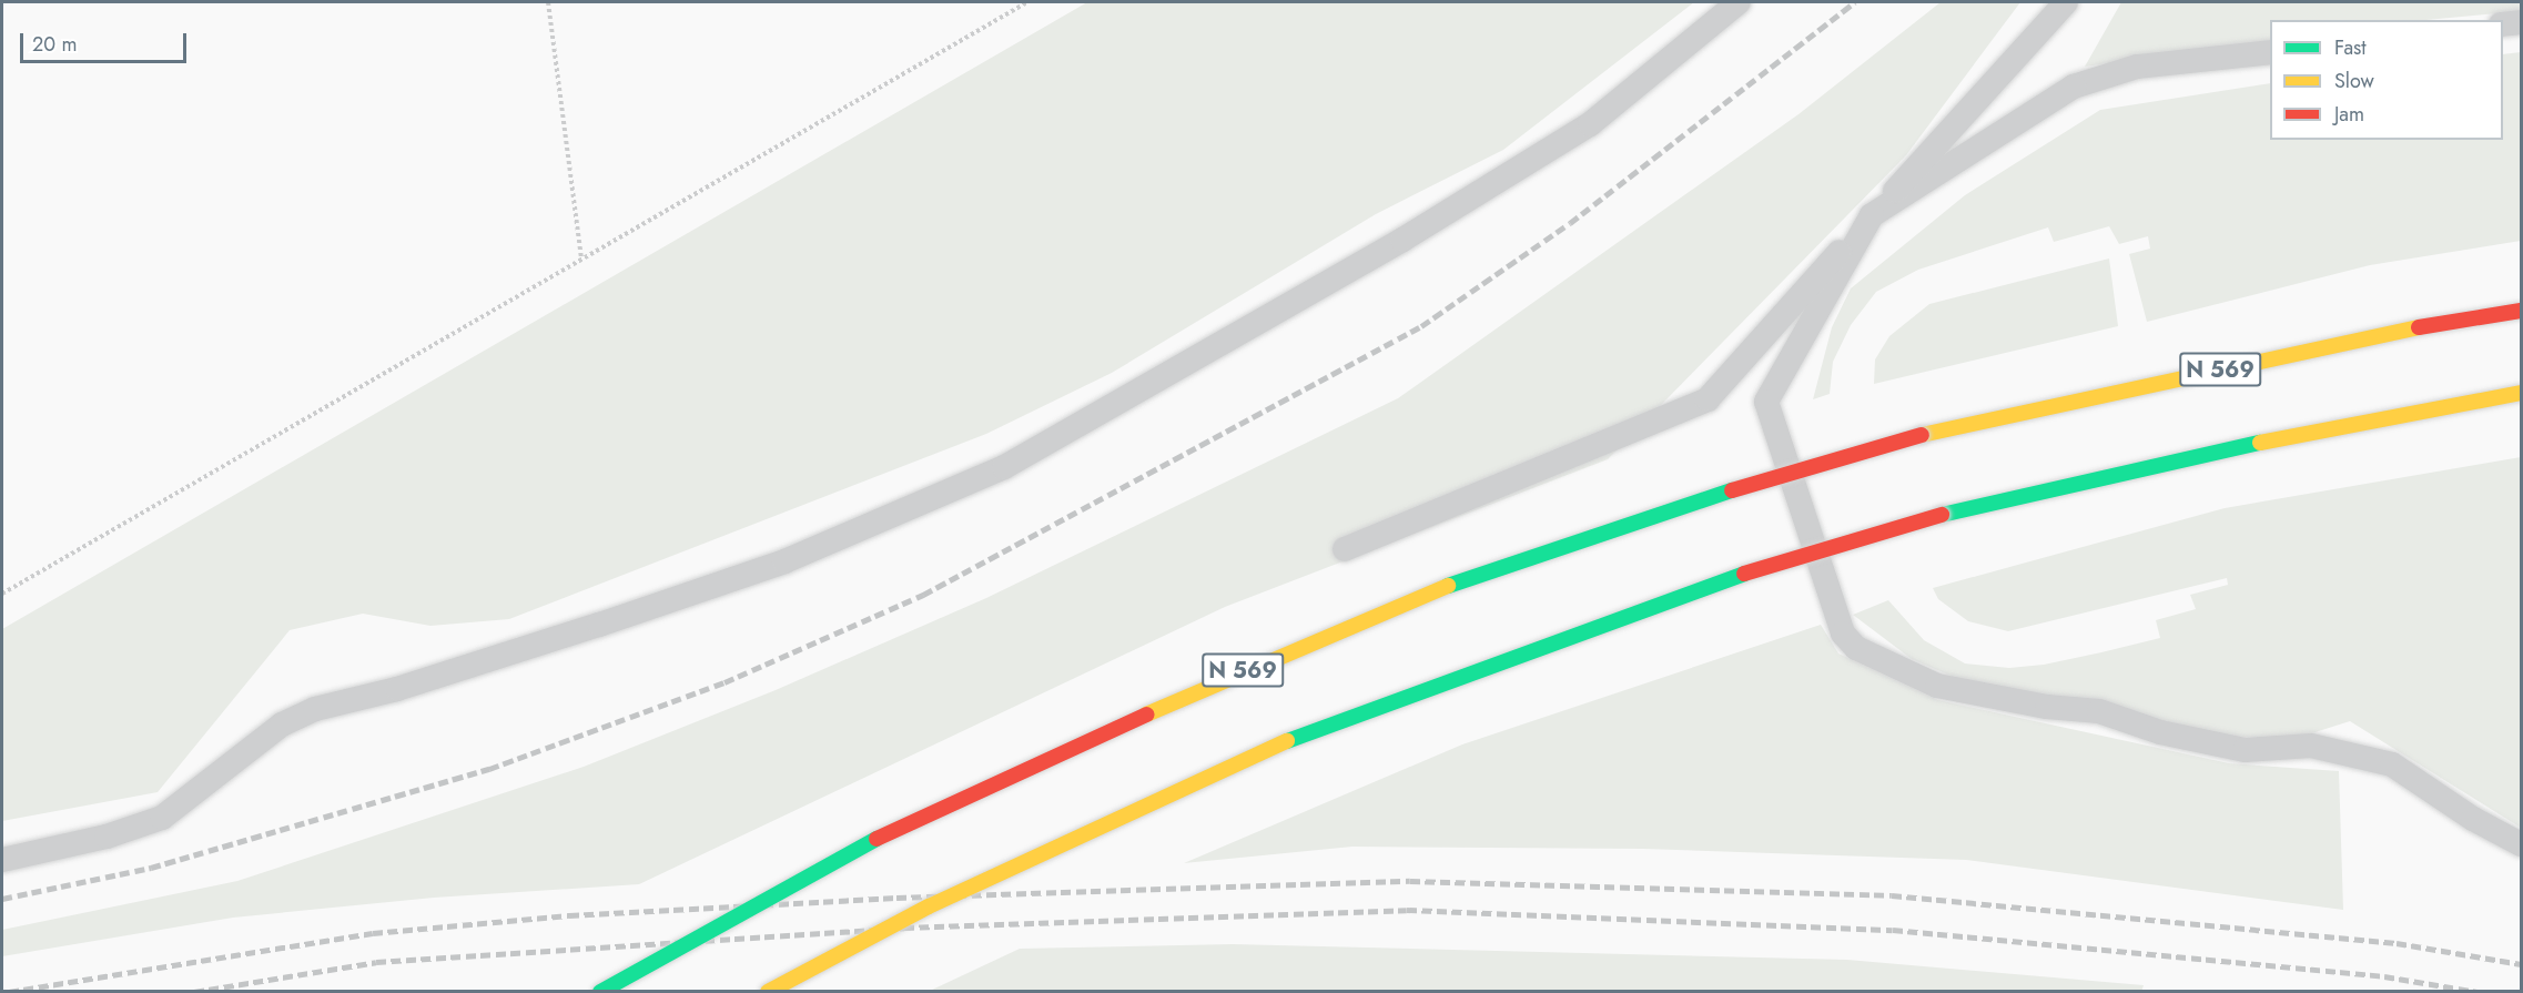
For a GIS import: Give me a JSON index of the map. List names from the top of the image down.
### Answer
{
  "streets": {
    "highway": ["N 569"]
  },
  "legend": ["Fast", "Slow", "Jam"],
  "scale_bar": "20 m"
}
